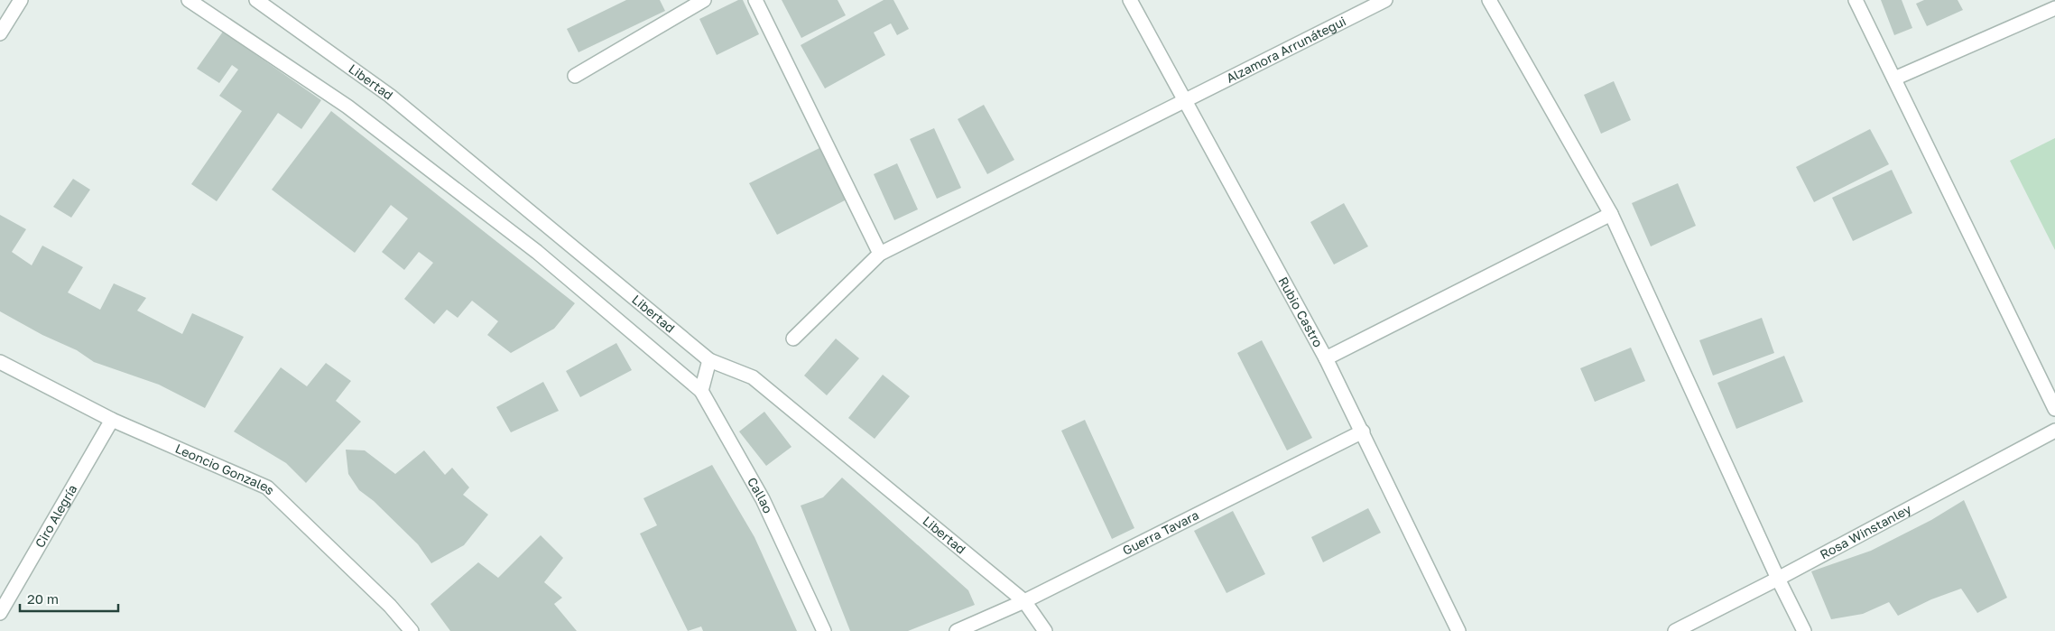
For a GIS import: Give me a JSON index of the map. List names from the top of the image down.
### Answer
{
  "streets": {
    "street": [
      "Alzamora Arrunátegui",
      "Libertad",
      "Rubio Castro",
      "Leoncio Gonzales",
      "Callao",
      "Ciro Alegría",
      "Rosa Winstanley",
      "Guerra Tavara"
    ]
  },
  "crossings": [
    ["Alzamora Arrunátegui", "Rubio Castro"],
    ["Libertad", "Guerra Tavara"],
    ["Rubio Castro", "Guerra Tavara"],
    ["Leoncio Gonzales", "Ciro Alegría"]
  ],
  "scale_bar": "20 m"
}
